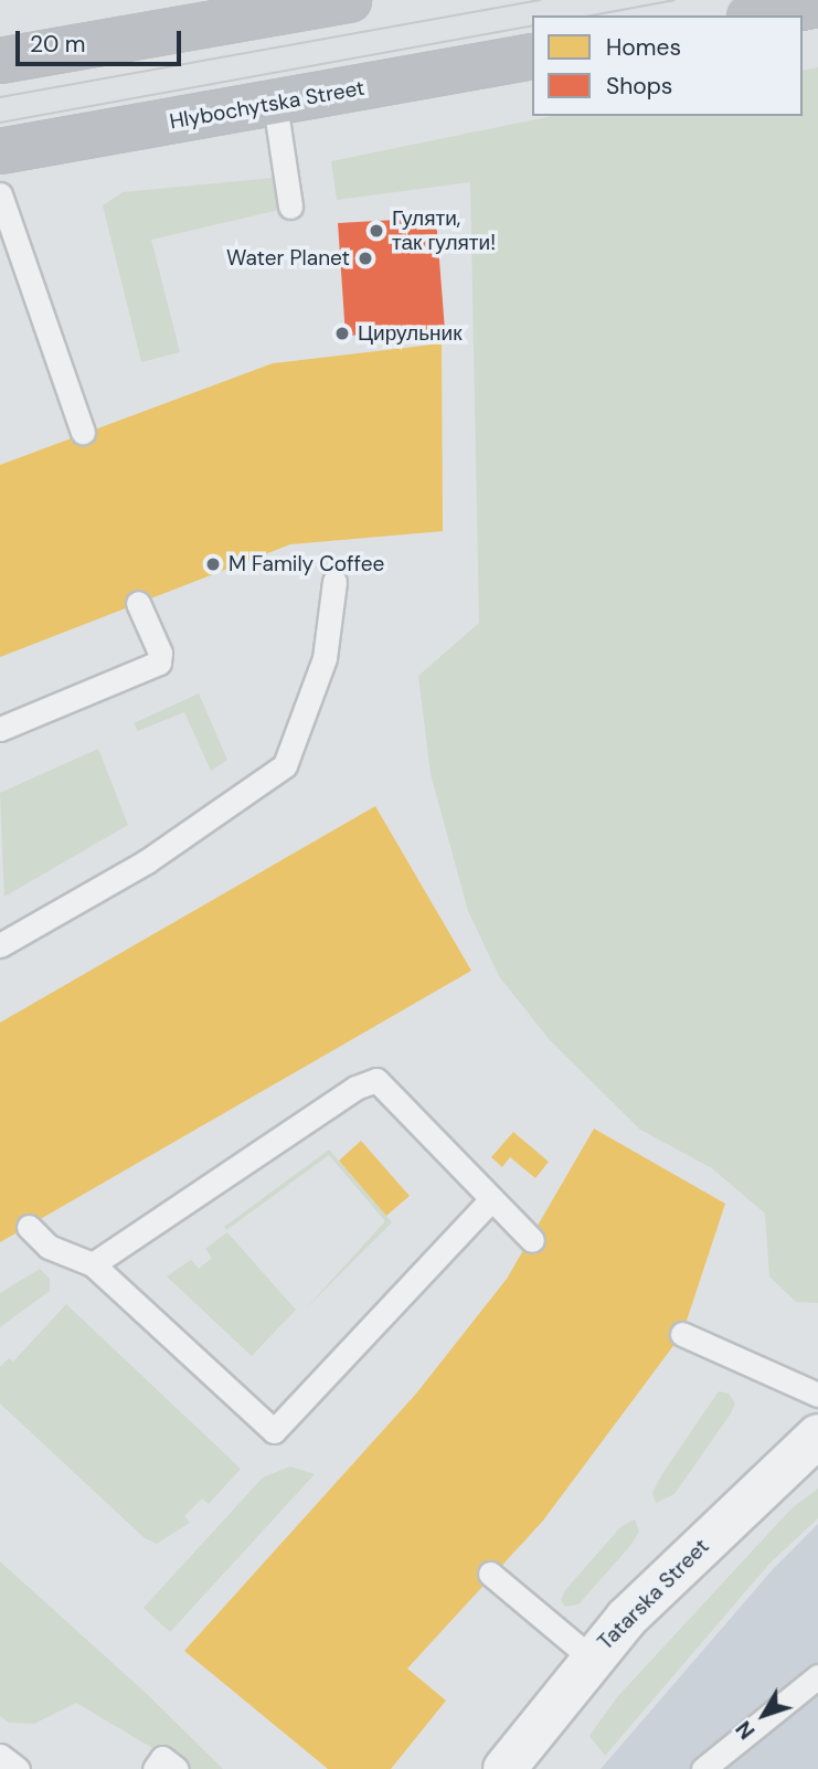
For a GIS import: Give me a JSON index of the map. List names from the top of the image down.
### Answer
{
  "streets": {
    "main road": ["Hlybochytska Street"],
    "street": ["Tatarska Street"]
  },
  "places": [
    "Гуляти, так гуляти!",
    "Water Planet",
    "Цирульник",
    "M Family Coffee"
  ],
  "legend": ["Homes", "Shops"],
  "scale_bar": "20 m",
  "north": "bottom left"
}
